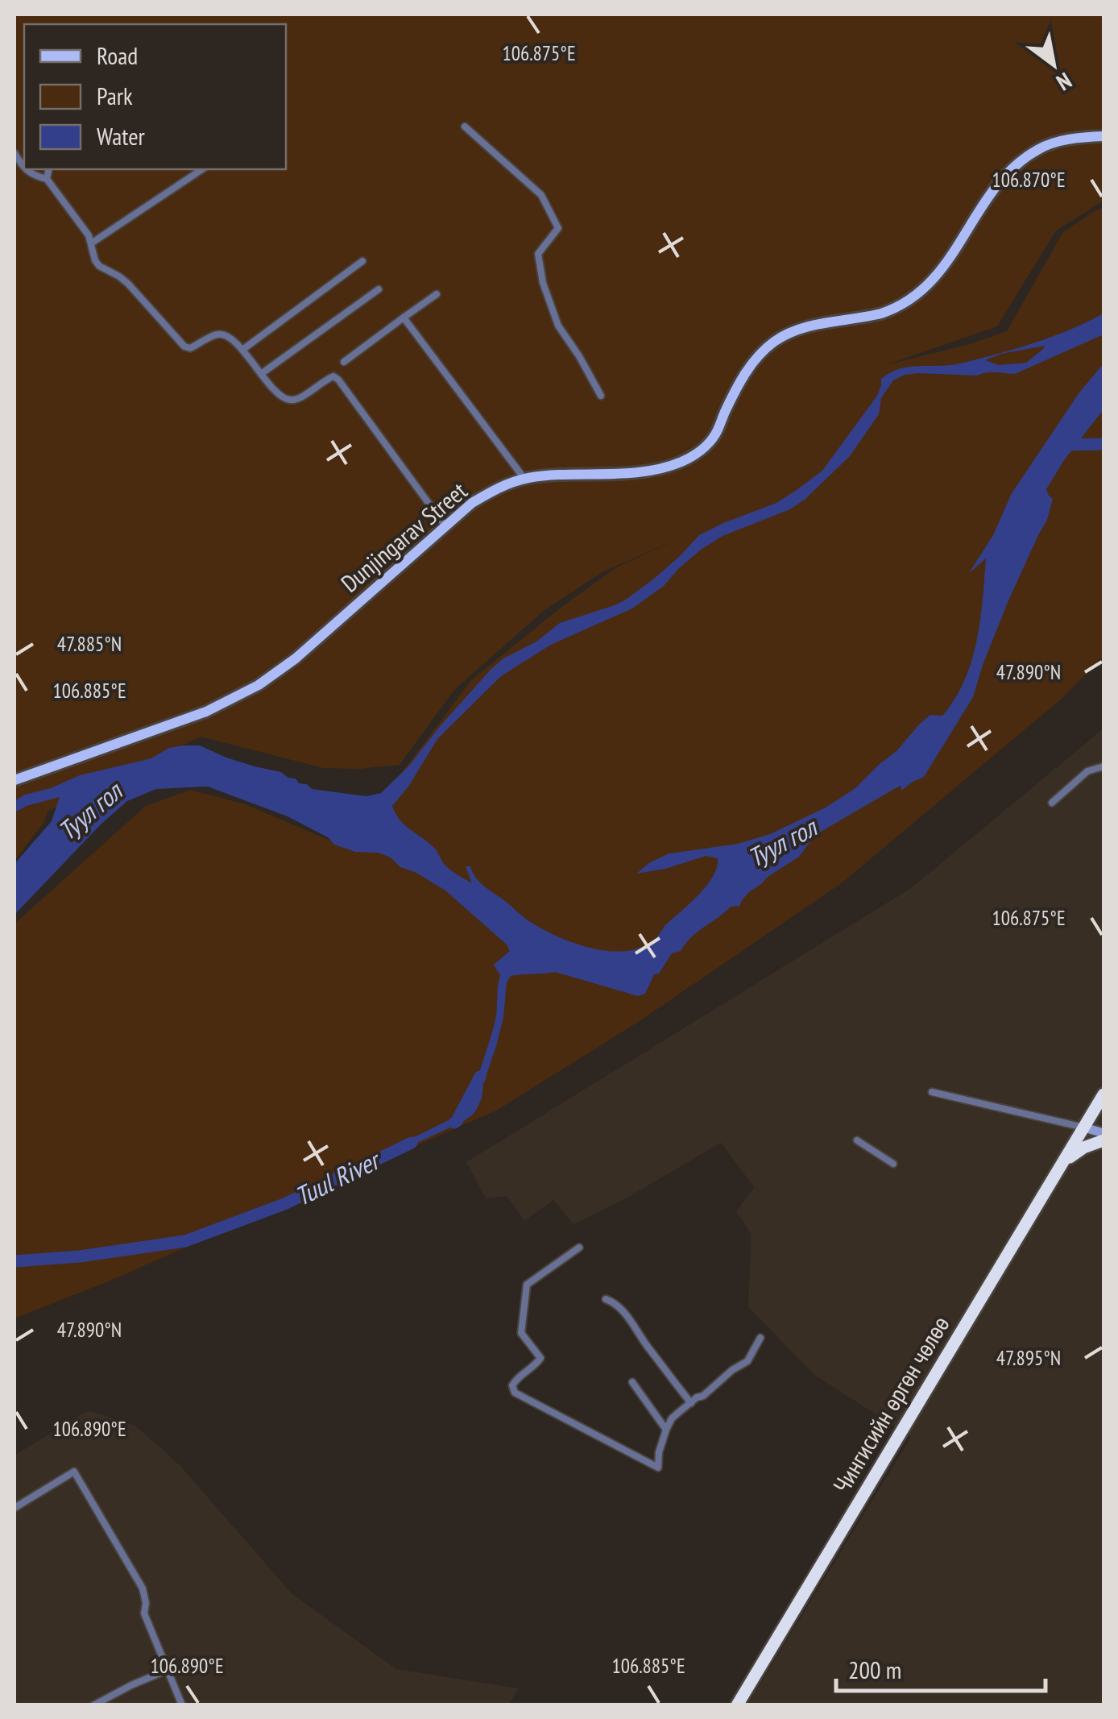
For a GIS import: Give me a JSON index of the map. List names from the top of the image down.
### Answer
{
  "streets": {
    "highway": ["Чингисийн өргөн чөлөө"],
    "main road": ["Dunjingarav Street"]
  },
  "water": ["Туул гол", "Tuul River"],
  "legend": ["Road", "Park", "Water"],
  "scale_bar": "200 m",
  "north": "bottom right",
  "coordinates": [
    "106.875°E",
    "106.870°E",
    "47.885°N",
    "47.890°N",
    "106.885°E",
    "47.895°N",
    "106.890°E"
  ]
}
